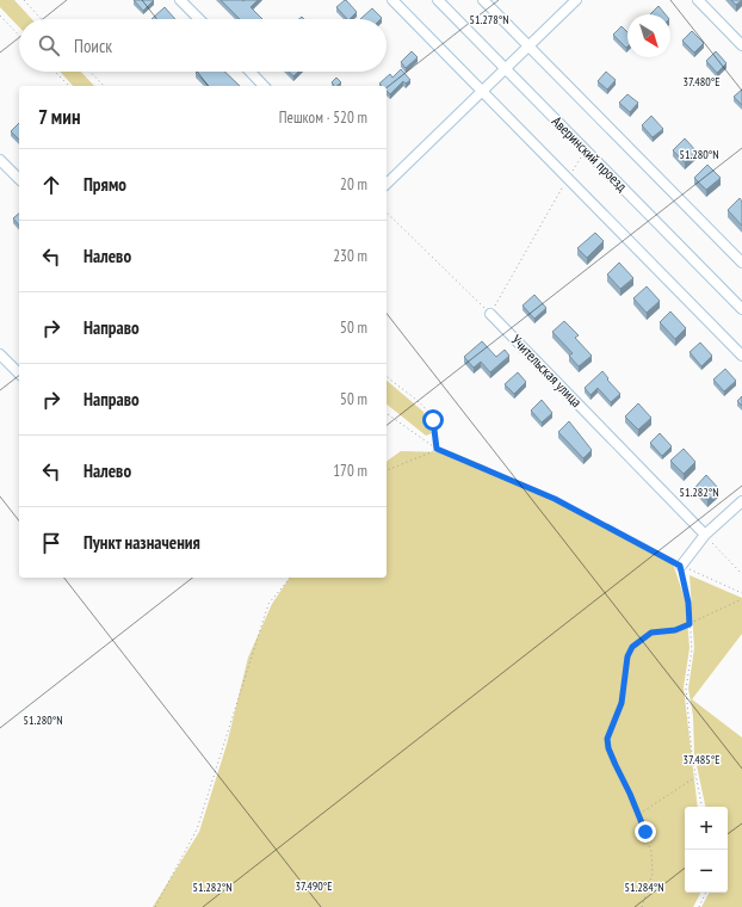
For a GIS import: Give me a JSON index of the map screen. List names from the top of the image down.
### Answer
{
  "streets": {
    "street": ["Аверинский проезд", "Учительская улица"]
  },
  "north": "bottom right",
  "page": {
    "search": "Поиск",
    "heading": ["7 мин", "Пешком · 520 m"],
    "list": [
      ["Прямо", "20 m"],
      ["Налево", "230 m"],
      ["Направо", "50 m"],
      ["Направо", "50 m"],
      ["Налево", "170 m"],
      "Пункт назначения"
    ],
    "map_buttons": ["+", "−"]
  },
  "coordinates": [
    "51.278°N",
    "37.480°E",
    "51.280°N",
    "51.282°N",
    "37.485°E",
    "37.490°E",
    "51.284°N"
  ]
}
